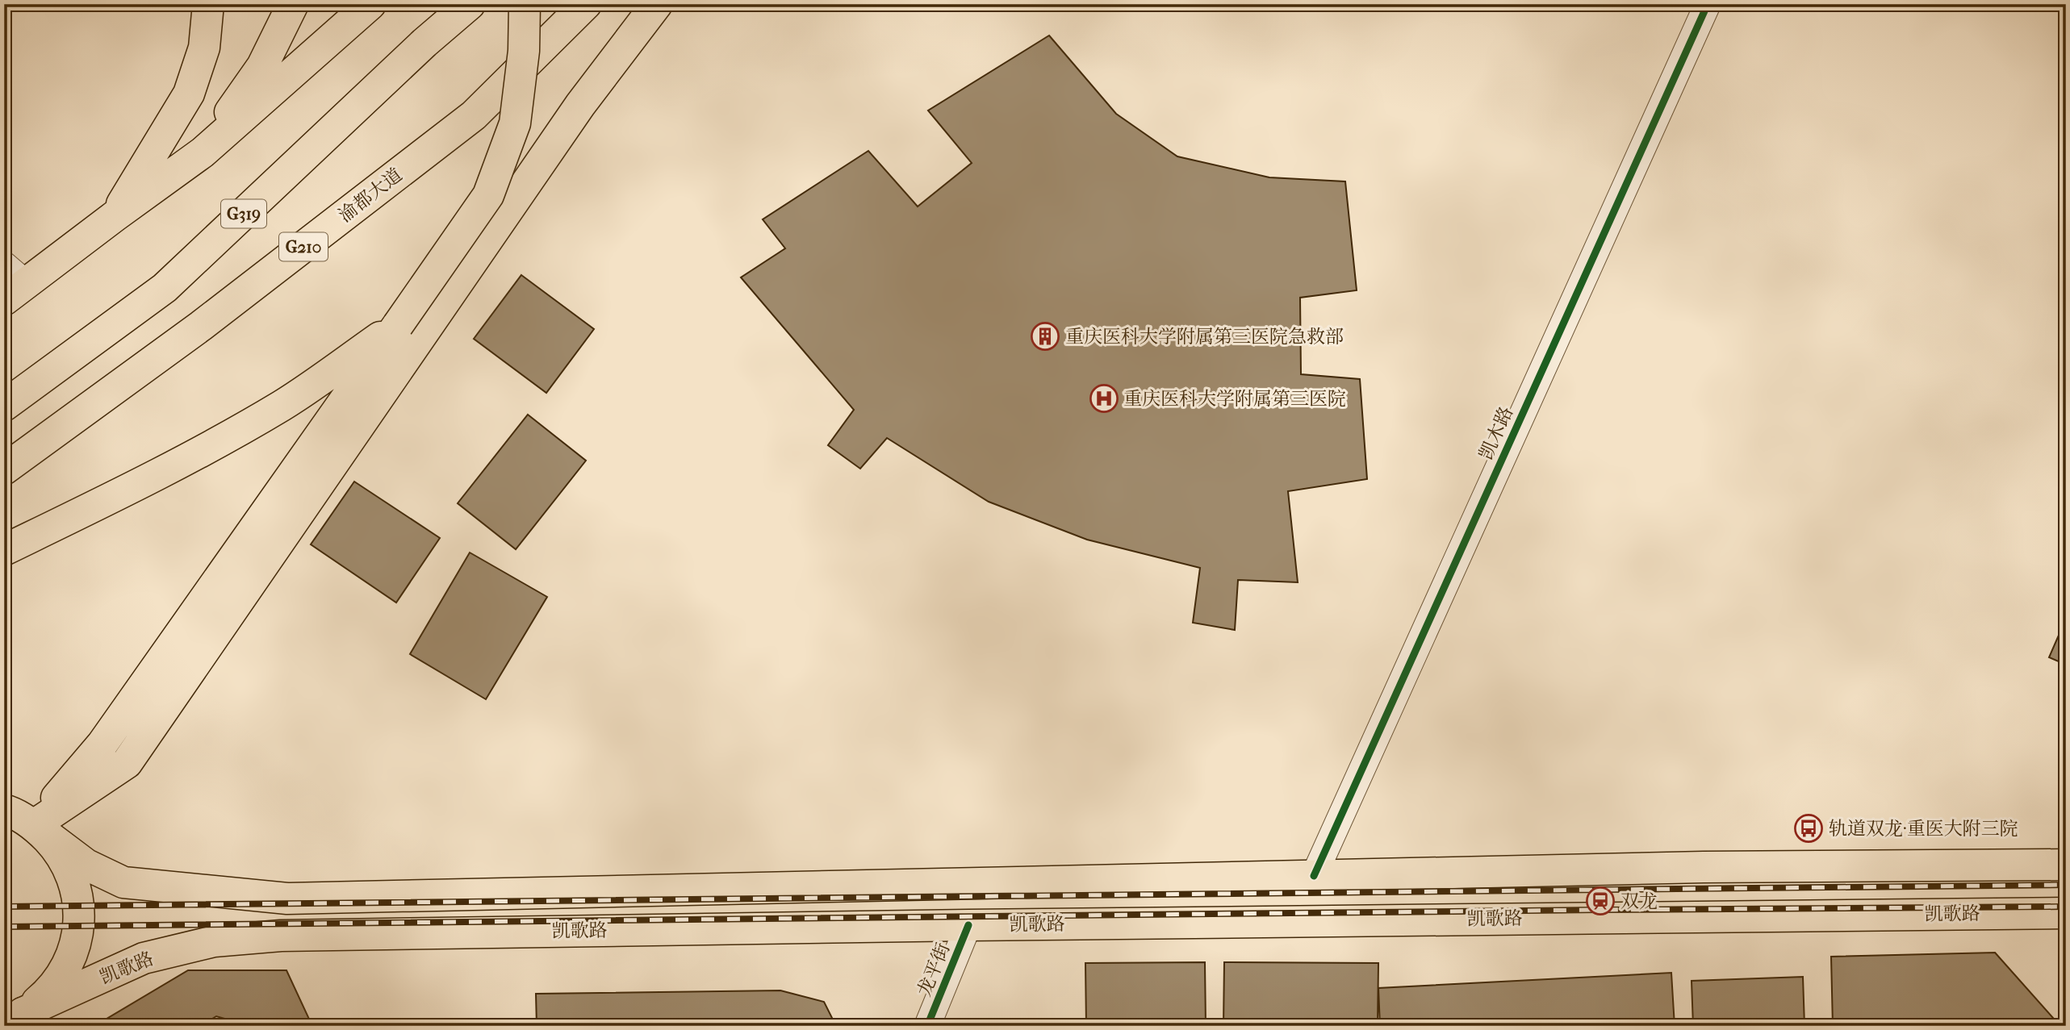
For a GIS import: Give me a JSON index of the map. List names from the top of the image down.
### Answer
{
  "streets": {
    "main road": [
      "渝都大道",
      "G319",
      "G210",
      "凯歌路"
    ],
    "street": ["凯木路", "龙平街"]
  },
  "crossings": [
    ["凯歌路", "龙平街"]
  ],
  "places": {
    "building": ["重庆医科大学附属第三医院急救部"],
    "hospital": ["重庆医科大学附属第三医院"],
    "bus stop": ["轨道双龙·重医大附三院"],
    "station": ["双龙"]
  }
}
